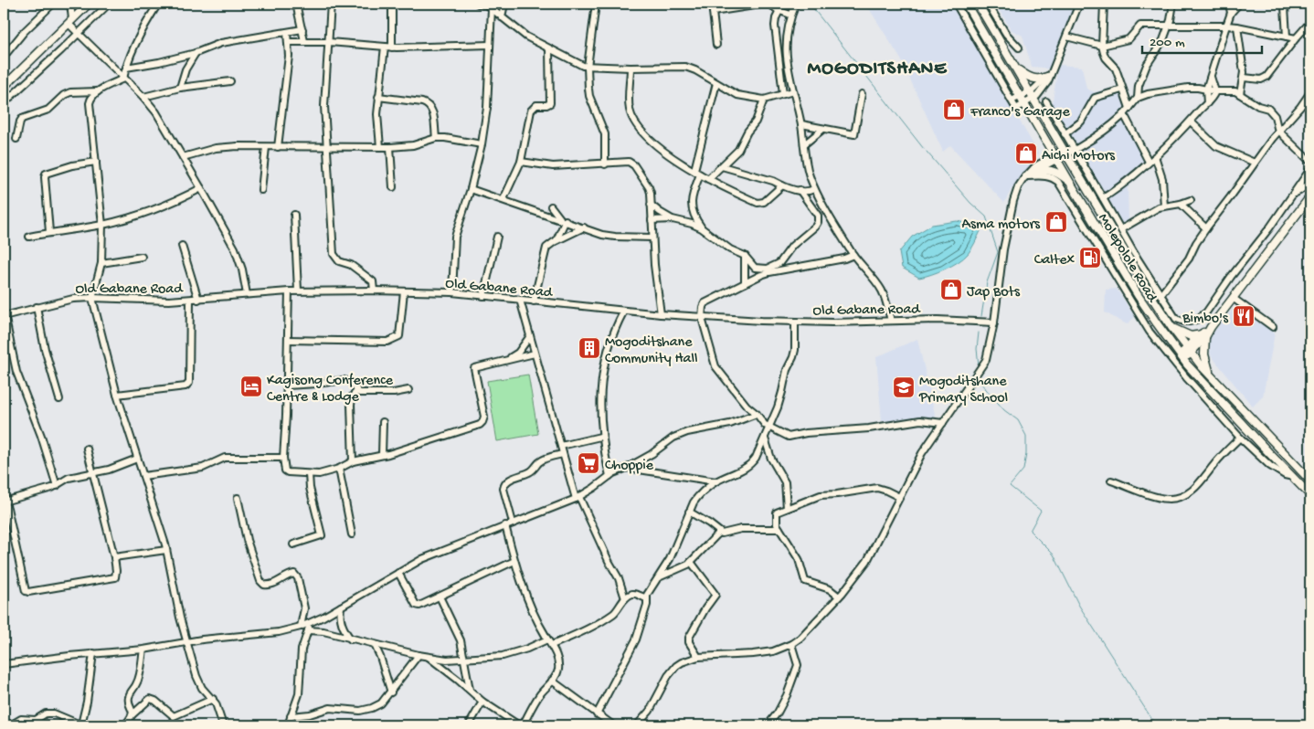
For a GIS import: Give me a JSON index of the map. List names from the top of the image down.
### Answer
{
  "streets": {
    "main road": ["Molepolole Road"],
    "street": ["Old Gabane Road"]
  },
  "districts": ["MOGODITSHANE"],
  "places": {
    "shop": [
      "Franco's Garage",
      "Aichi Motors",
      "Asma motors",
      "Jap Bots"
    ],
    "fuel station": ["Caltex"],
    "restaurant": ["Bimbo's"],
    "building": ["Mogoditshane Community Hall"],
    "hotel": ["Kagisong Conference Centre & Lodge"],
    "school or university": ["Mogoditshane Primary School"],
    "supermarket": ["Choppie"]
  },
  "scale_bar": "200 m"
}
